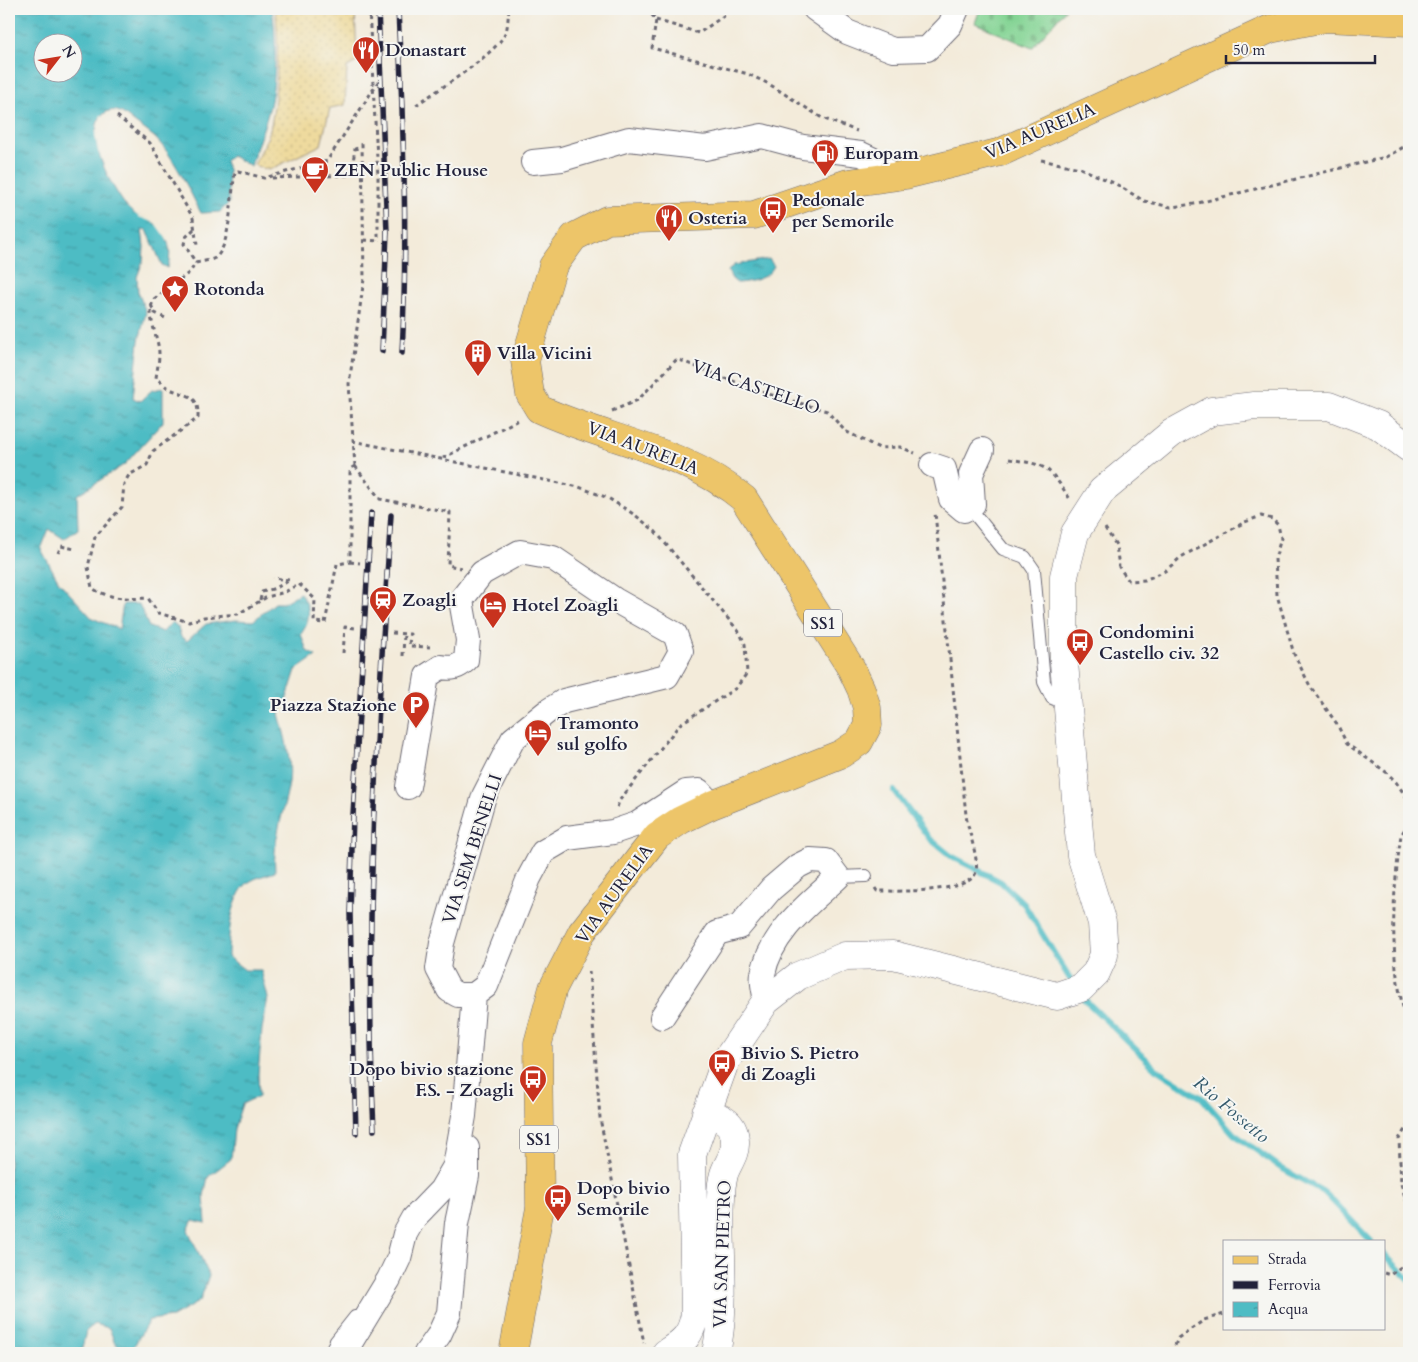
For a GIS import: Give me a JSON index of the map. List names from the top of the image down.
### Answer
{
  "streets": {
    "main road": ["VIA AURELIA", "SS1"],
    "street": ["VIA SEM BENELLI", "VIA SAN PIETRO"],
    "path": ["VIA CASTELLO"]
  },
  "water": ["Rio Fossetto"],
  "places": {
    "restaurant": ["Donastart", "Osteria"],
    "fuel station": ["Europam"],
    "cafe": ["ZEN Public House"],
    "bus stop": [
      "Pedonale per Semorile",
      "Condomini Castello civ. 32",
      "Bivio S. Pietro di Zoagli",
      "Dopo bivio stazione F.S. - Zoagli",
      "Dopo bivio Semorile"
    ],
    "place": ["Rotonda"],
    "building": ["Villa Vicini"],
    "station": ["Zoagli"],
    "hotel": ["Hotel Zoagli", "Tramonto sul golfo"],
    "parking": ["Piazza Stazione"]
  },
  "legend": ["Strada", "Ferrovia", "Acqua"],
  "scale_bar": "50 m",
  "north": "top right"
}
